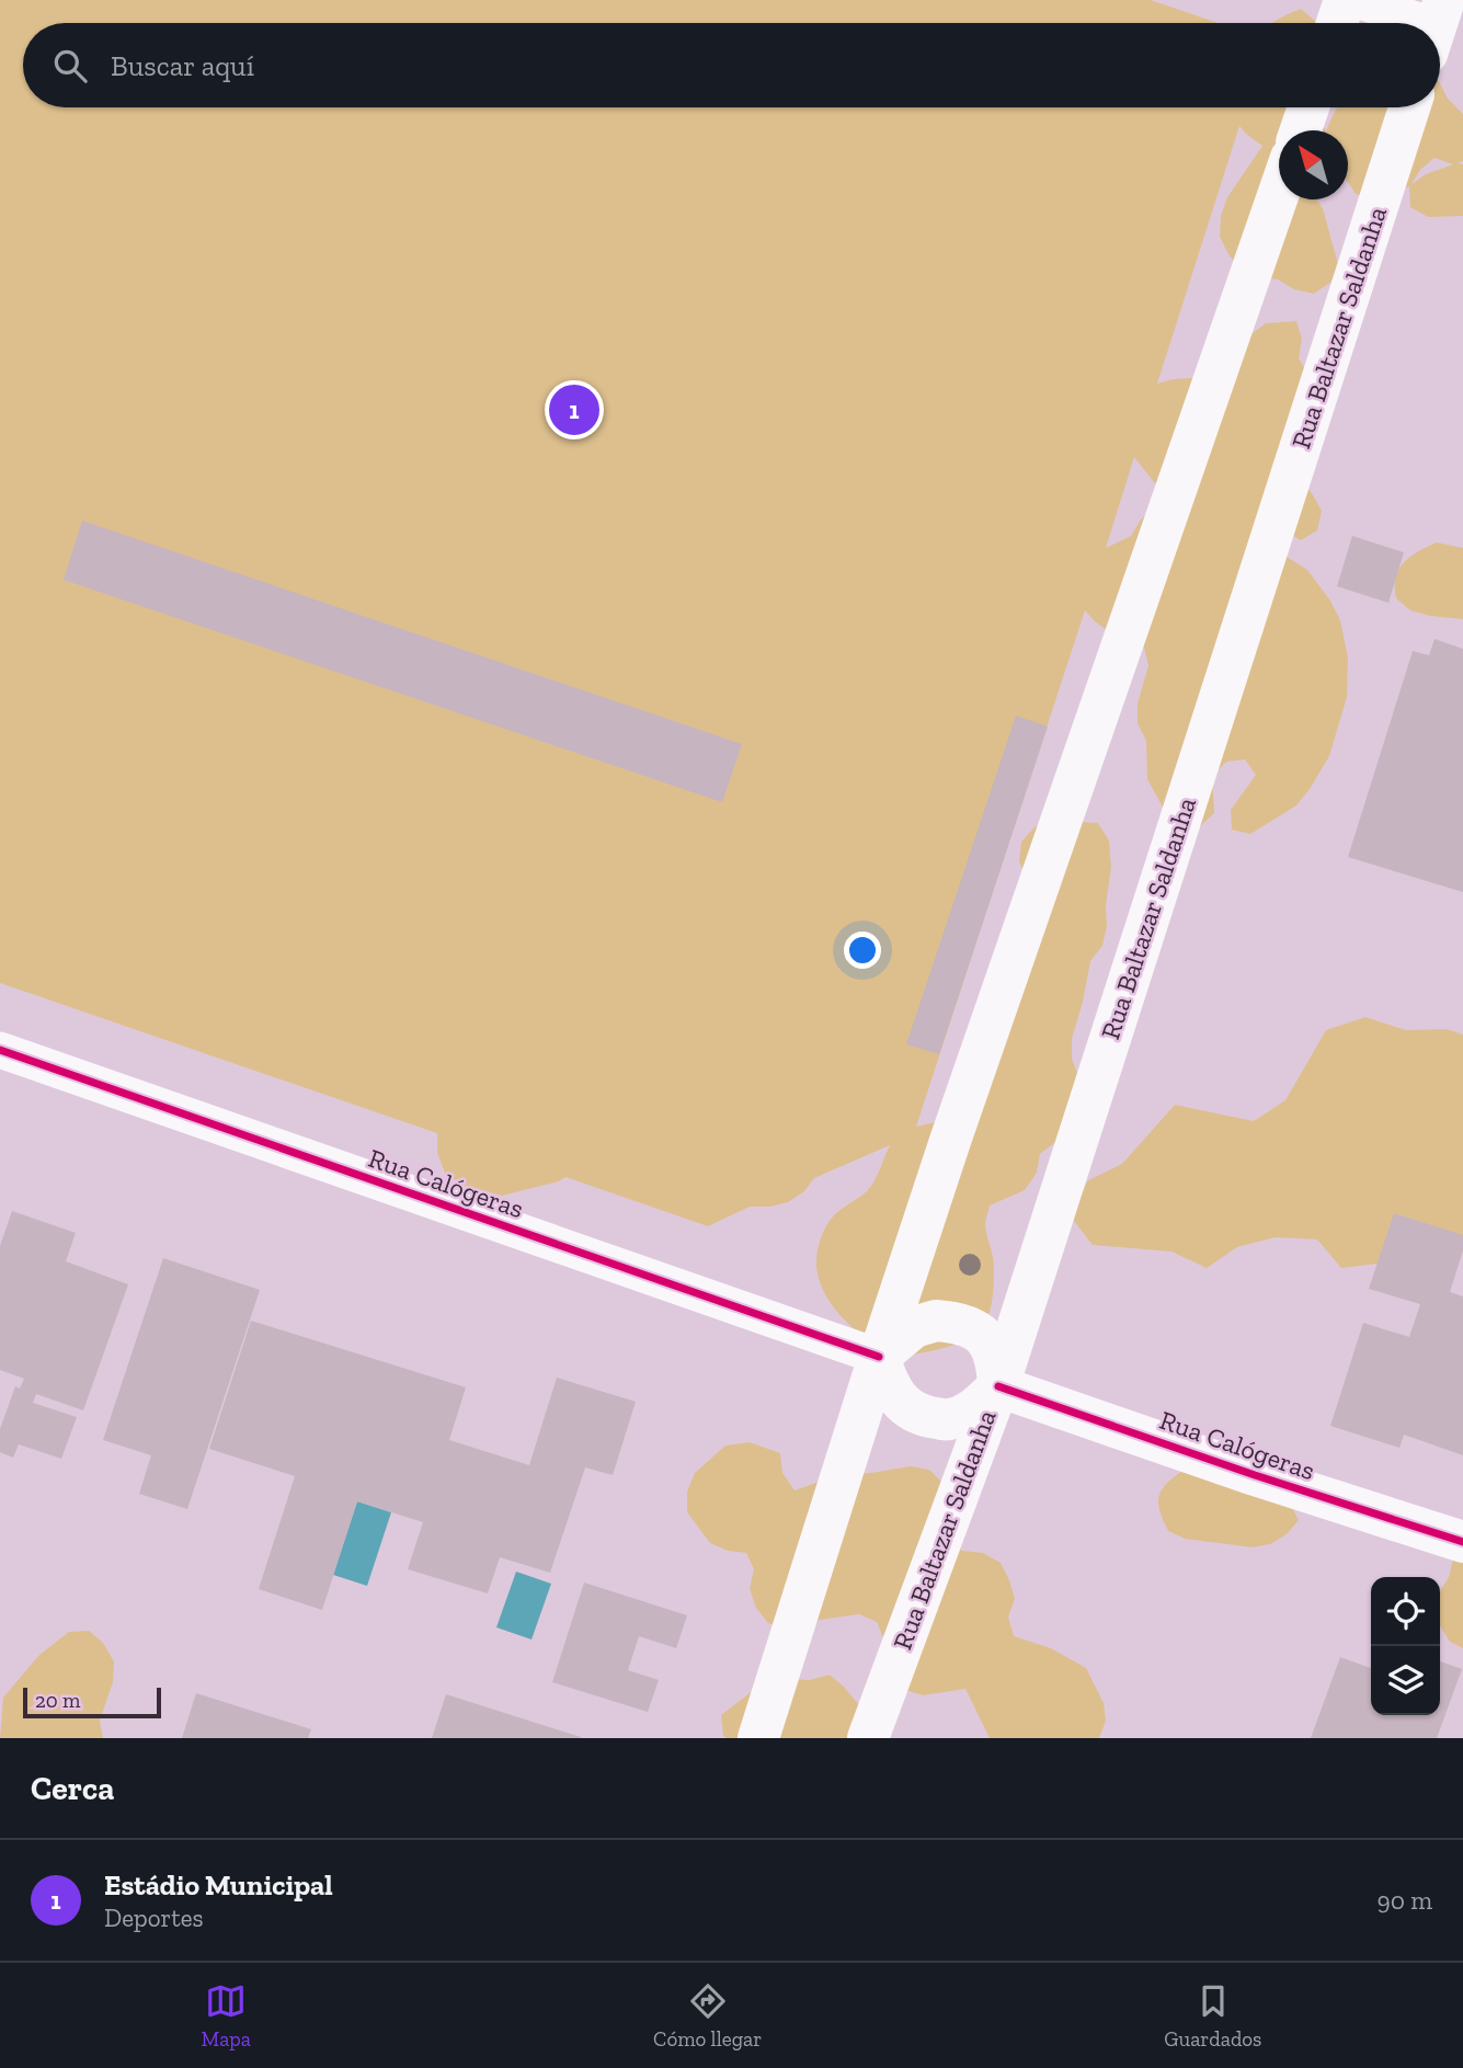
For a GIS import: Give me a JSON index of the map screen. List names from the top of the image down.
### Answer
{
  "streets": {
    "main road": ["Rua Baltazar Saldanha", "Rua Calógeras"]
  },
  "crossings": [
    ["Rua Baltazar Saldanha", "Rua Calógeras"]
  ],
  "scale_bar": "20 m",
  "north": "top left",
  "page": {
    "search": "Buscar aquí",
    "pins": "1",
    "scale": "20 m",
    "heading": "Cerca",
    "list": [
      {
        "mark": "1",
        "name": "Estádio Municipal",
        "note": "Deportes",
        "value": "90 m"
      }
    ],
    "nav": ["Mapa", "Cómo llegar", "Guardados"]
  }
}
